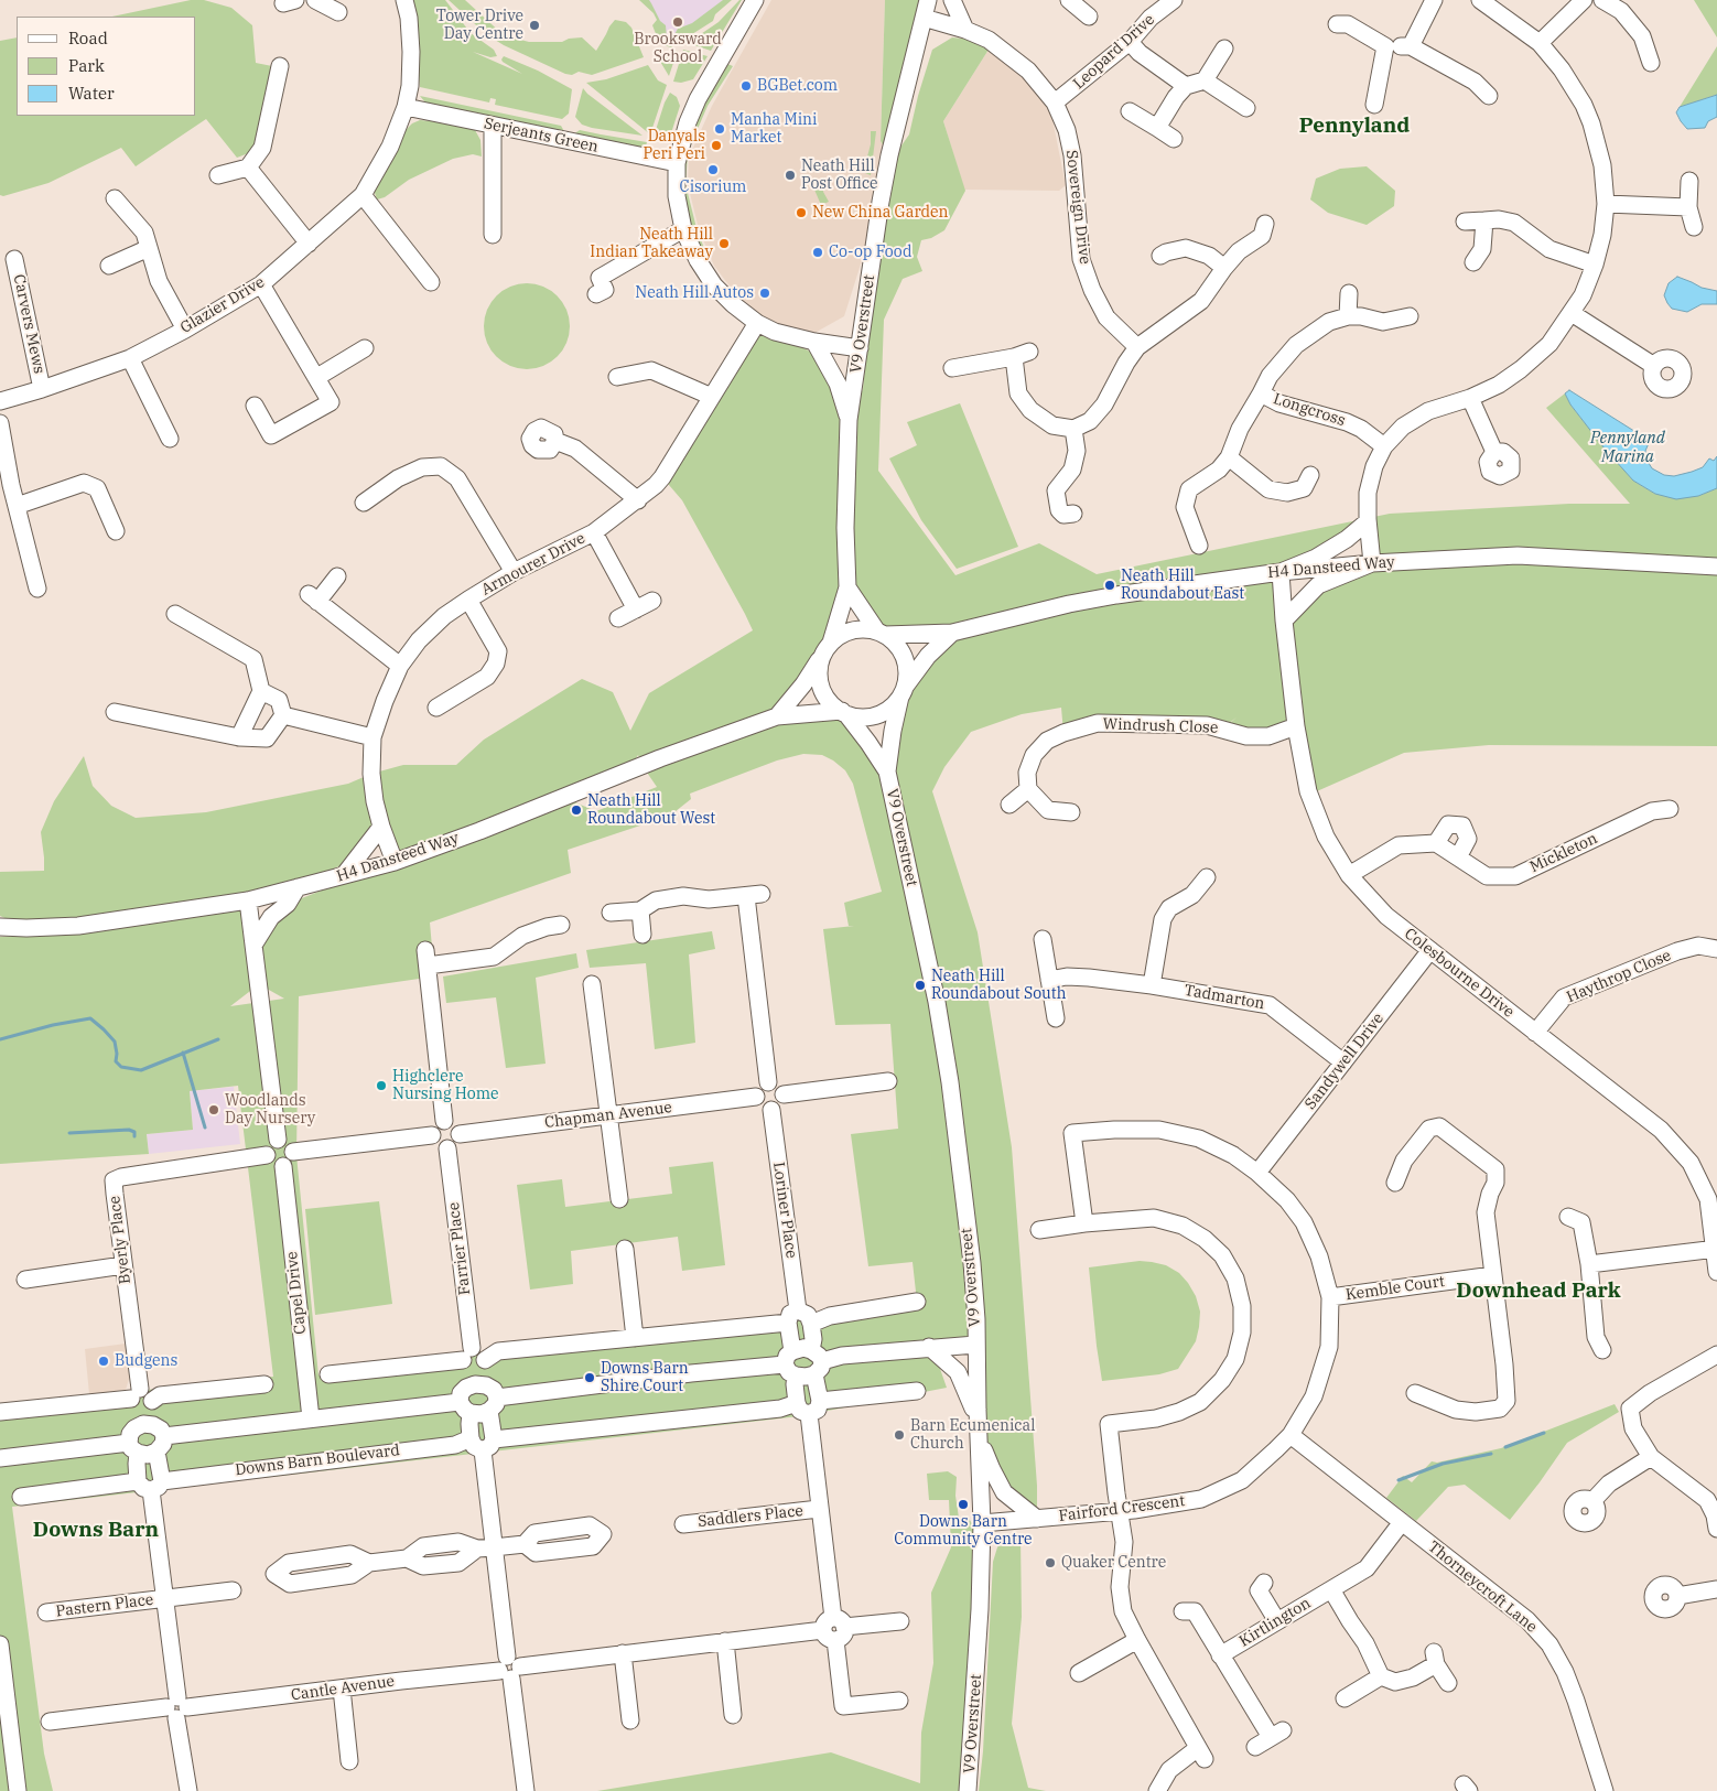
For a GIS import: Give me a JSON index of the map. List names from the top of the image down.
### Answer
{
  "streets": {
    "street": [
      "Leopard Drive",
      "Serjeants Green",
      "Sovereign Drive",
      "Glazier Drive",
      "Carvers Mews",
      "V9 Overstreet",
      "Longcross",
      "Armourer Drive",
      "H4 Dansteed Way",
      "Windrush Close",
      "Mickleton",
      "Colesbourne Drive",
      "Haythrop Close",
      "Tadmarton",
      "Sandywell Drive",
      "Chapman Avenue",
      "Loriner Place",
      "Byerly Place",
      "Farrier Place",
      "Kemble Court",
      "Capel Drive",
      "Downs Barn Boulevard",
      "Fairford Crescent",
      "Saddlers Place",
      "Thorneycroft Lane",
      "Pastern Place",
      "Kirtlington",
      "Cantle Avenue"
    ]
  },
  "crossings": [
    ["Leopard Drive", "Sovereign Drive"],
    ["Serjeants Green", "Glazier Drive"],
    ["Sovereign Drive", "V9 Overstreet"],
    ["Glazier Drive", "Carvers Mews"],
    ["V9 Overstreet", "H4 Dansteed Way"],
    ["V9 Overstreet", "Fairford Crescent"],
    ["Armourer Drive", "H4 Dansteed Way"],
    ["H4 Dansteed Way", "Colesbourne Drive"],
    ["Windrush Close", "Colesbourne Drive"],
    ["Colesbourne Drive", "Haythrop Close"],
    ["Colesbourne Drive", "Sandywell Drive"],
    ["Tadmarton", "Sandywell Drive"],
    ["Sandywell Drive", "Fairford Crescent"],
    ["Chapman Avenue", "Loriner Place"],
    ["Chapman Avenue", "Farrier Place"],
    ["Loriner Place", "Saddlers Place"],
    ["Byerly Place", "Capel Drive"],
    ["Farrier Place", "Downs Barn Boulevard"],
    ["Kemble Court", "Fairford Crescent"],
    ["Downs Barn Boulevard", "Pastern Place"],
    ["Fairford Crescent", "Thorneycroft Lane"],
    ["Saddlers Place", "Cantle Avenue"],
    ["Thorneycroft Lane", "Kirtlington"],
    ["Pastern Place", "Cantle Avenue"]
  ],
  "districts": ["Pennyland", "Downhead Park", "Downs Barn"],
  "water": ["Pennyland Marina"],
  "places": [
    "Brooksward School",
    "Tower Drive Day Centre",
    "BGBet.com",
    "Manha Mini Market",
    "Danyals Peri Peri",
    "Cisorium",
    "Neath Hill Post Office",
    "New China Garden",
    "Neath Hill Indian Takeaway",
    "Co-op Food",
    "Neath Hill Autos",
    "Neath Hill Roundabout East",
    "Neath Hill Roundabout West",
    "Neath Hill Roundabout South",
    "Highclere Nursing Home",
    "Woodlands Day Nursery",
    "Budgens",
    "Downs Barn Shire Court",
    "Barn Ecumenical Church",
    "Downs Barn Community Centre",
    "Quaker Centre"
  ],
  "legend": ["Road", "Park", "Water"]
}
